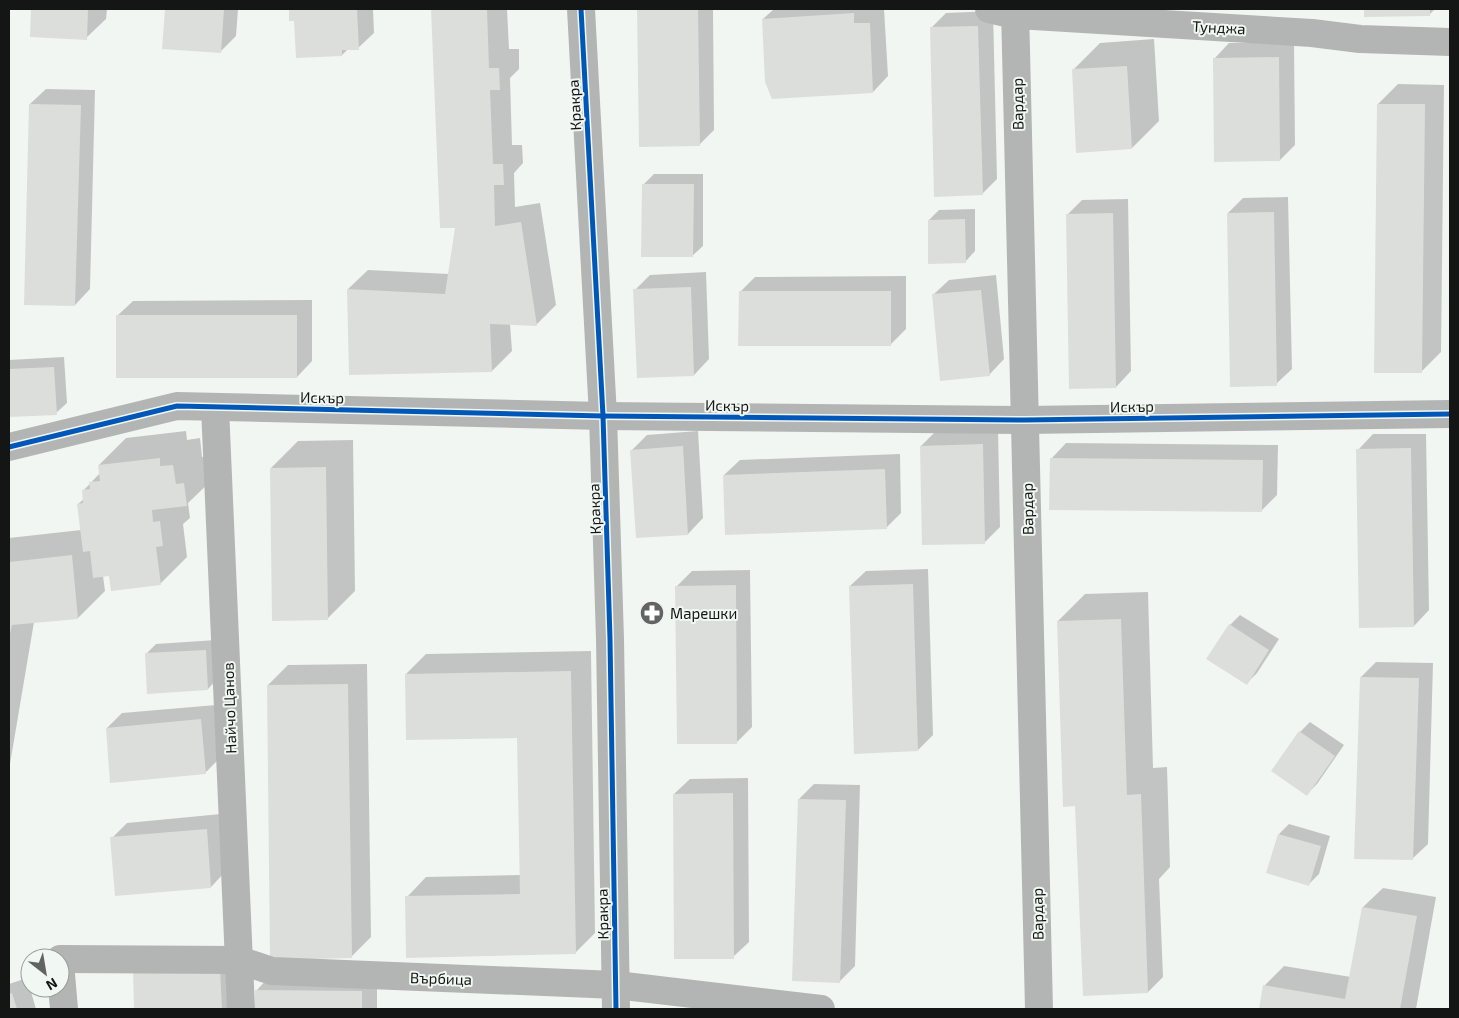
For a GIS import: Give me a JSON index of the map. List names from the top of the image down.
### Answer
{
  "streets": {
    "street": [
      "Тунджа",
      "Вардар",
      "Кракра",
      "Искър",
      "Найчо Цанов",
      "Върбица"
    ]
  },
  "crossings": [
    ["Тунджа", "Вардар"],
    ["Вардар", "Искър"],
    ["Кракра", "Искър"],
    ["Кракра", "Върбица"],
    ["Искър", "Найчо Цанов"],
    ["Найчо Цанов", "Върбица"]
  ],
  "places": {
    "pharmacy": ["Марешки"]
  },
  "north": "bottom right"
}
